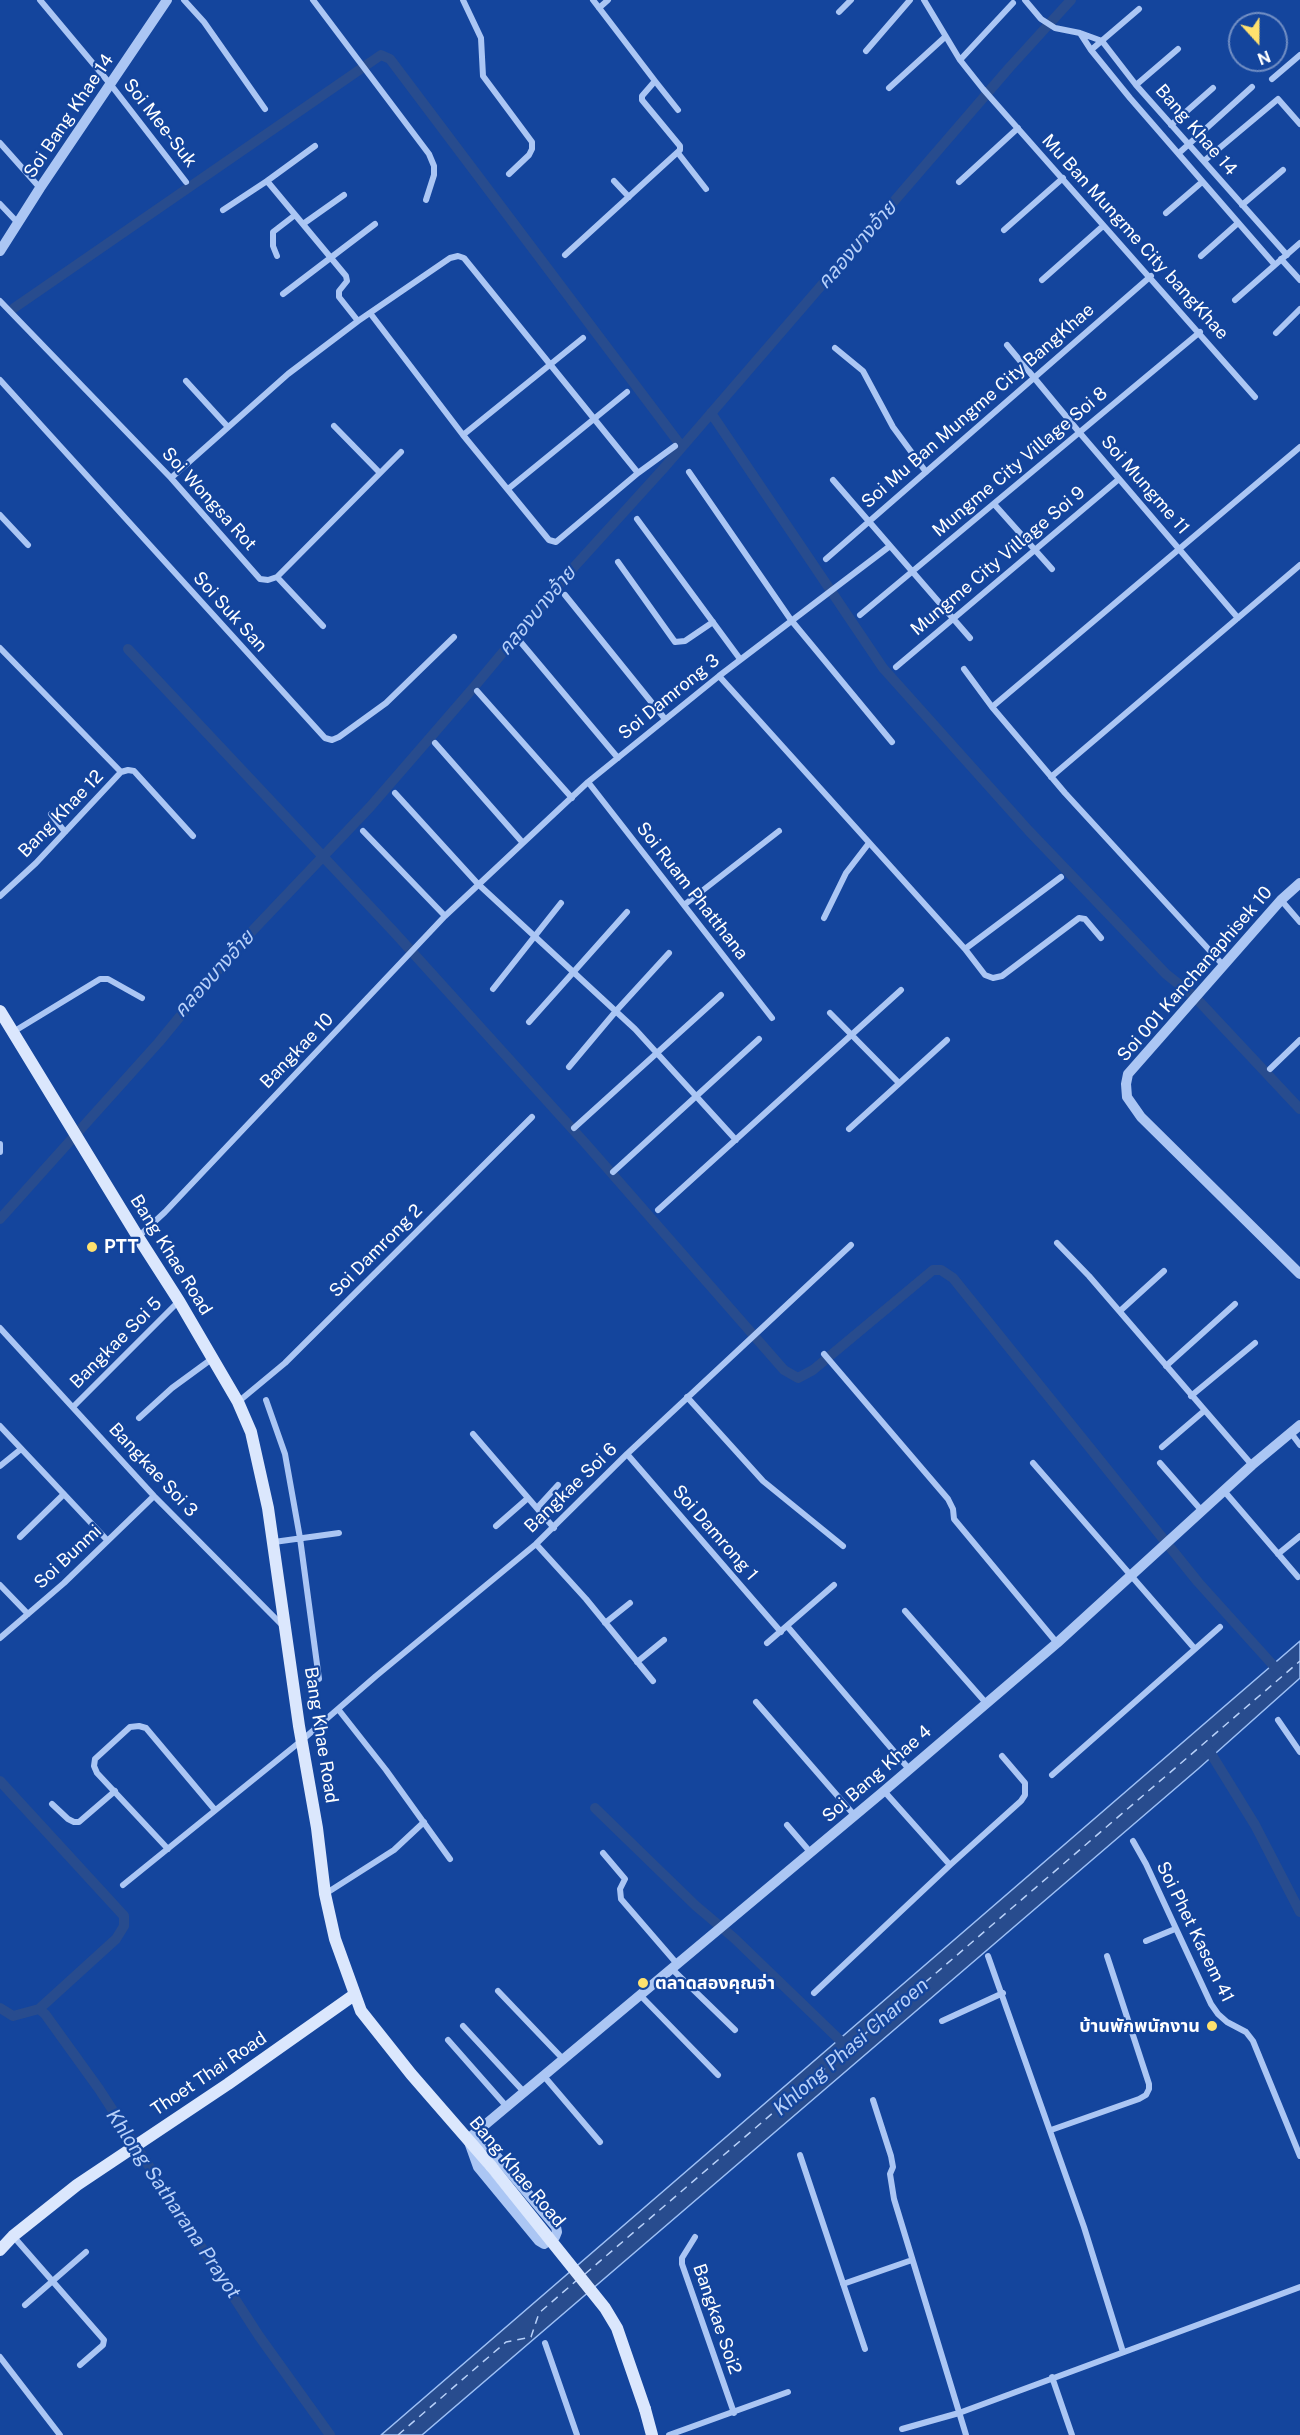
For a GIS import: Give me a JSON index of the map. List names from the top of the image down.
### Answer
{
  "streets": {
    "main road": ["Bang Khae Road", "Thoet Thai Road"],
    "street": [
      "Soi Bang Khae 14",
      "Soi Mee-Suk",
      "Bang Khae 14",
      "Mu Ban Mungme City bangKhae",
      "Soi Mu Ban Mungme City BangKhae",
      "Mungme City Village Soi 8",
      "Soi Mungme 11",
      "Soi Wongsa Rot",
      "Mungme City Village Soi 9",
      "Soi Suk San",
      "Soi Damrong 3",
      "Bang Khae 12",
      "Soi Ruam Phatthana",
      "Soi 001 Kanchanaphisek 10",
      "Bangkae 10",
      "Soi Damrong 2",
      "Bangkae Soi 5",
      "Bangkae Soi 3",
      "Bangkae Soi 6",
      "Soi Damrong 1",
      "Soi Bunmi",
      "Soi Bang Khae 4",
      "Soi Phet Kasem 41",
      "Bangkae Soi2"
    ]
  },
  "crossings": [
    ["Soi Bang Khae 14", "Soi Mee-Suk"],
    ["Mu Ban Mungme City bangKhae", "Soi Mu Ban Mungme City BangKhae"],
    ["Mu Ban Mungme City bangKhae", "Mungme City Village Soi 8"],
    ["Soi Mu Ban Mungme City BangKhae", "Soi Mungme 11"],
    ["Mungme City Village Soi 8", "Soi Mungme 11"],
    ["Soi Mungme 11", "Mungme City Village Soi 9"],
    ["Soi Damrong 3", "Soi Ruam Phatthana"],
    ["Soi Damrong 3", "Bangkae 10"],
    ["Bangkae 10", "Bang Khae Road"],
    ["Soi Damrong 2", "Bang Khae Road"],
    ["Bang Khae Road", "Bangkae Soi 5"],
    ["Bang Khae Road", "Bangkae Soi 3"],
    ["Bang Khae Road", "Bangkae Soi 6"],
    ["Bang Khae Road", "Soi Bang Khae 4"],
    ["Bang Khae Road", "Thoet Thai Road"],
    ["Bangkae Soi 5", "Bangkae Soi 3"],
    ["Bangkae Soi 3", "Soi Bunmi"],
    ["Bangkae Soi 6", "Soi Damrong 1"]
  ],
  "water": ["คลองบางอ้าย", "Khlong Phasi Charoen", "Khlong Satharana Prayot"],
  "places": ["PTT", "ตลาดสองคุณจ่า", "บ้านพักพนักงาน"],
  "north": "bottom"
}
